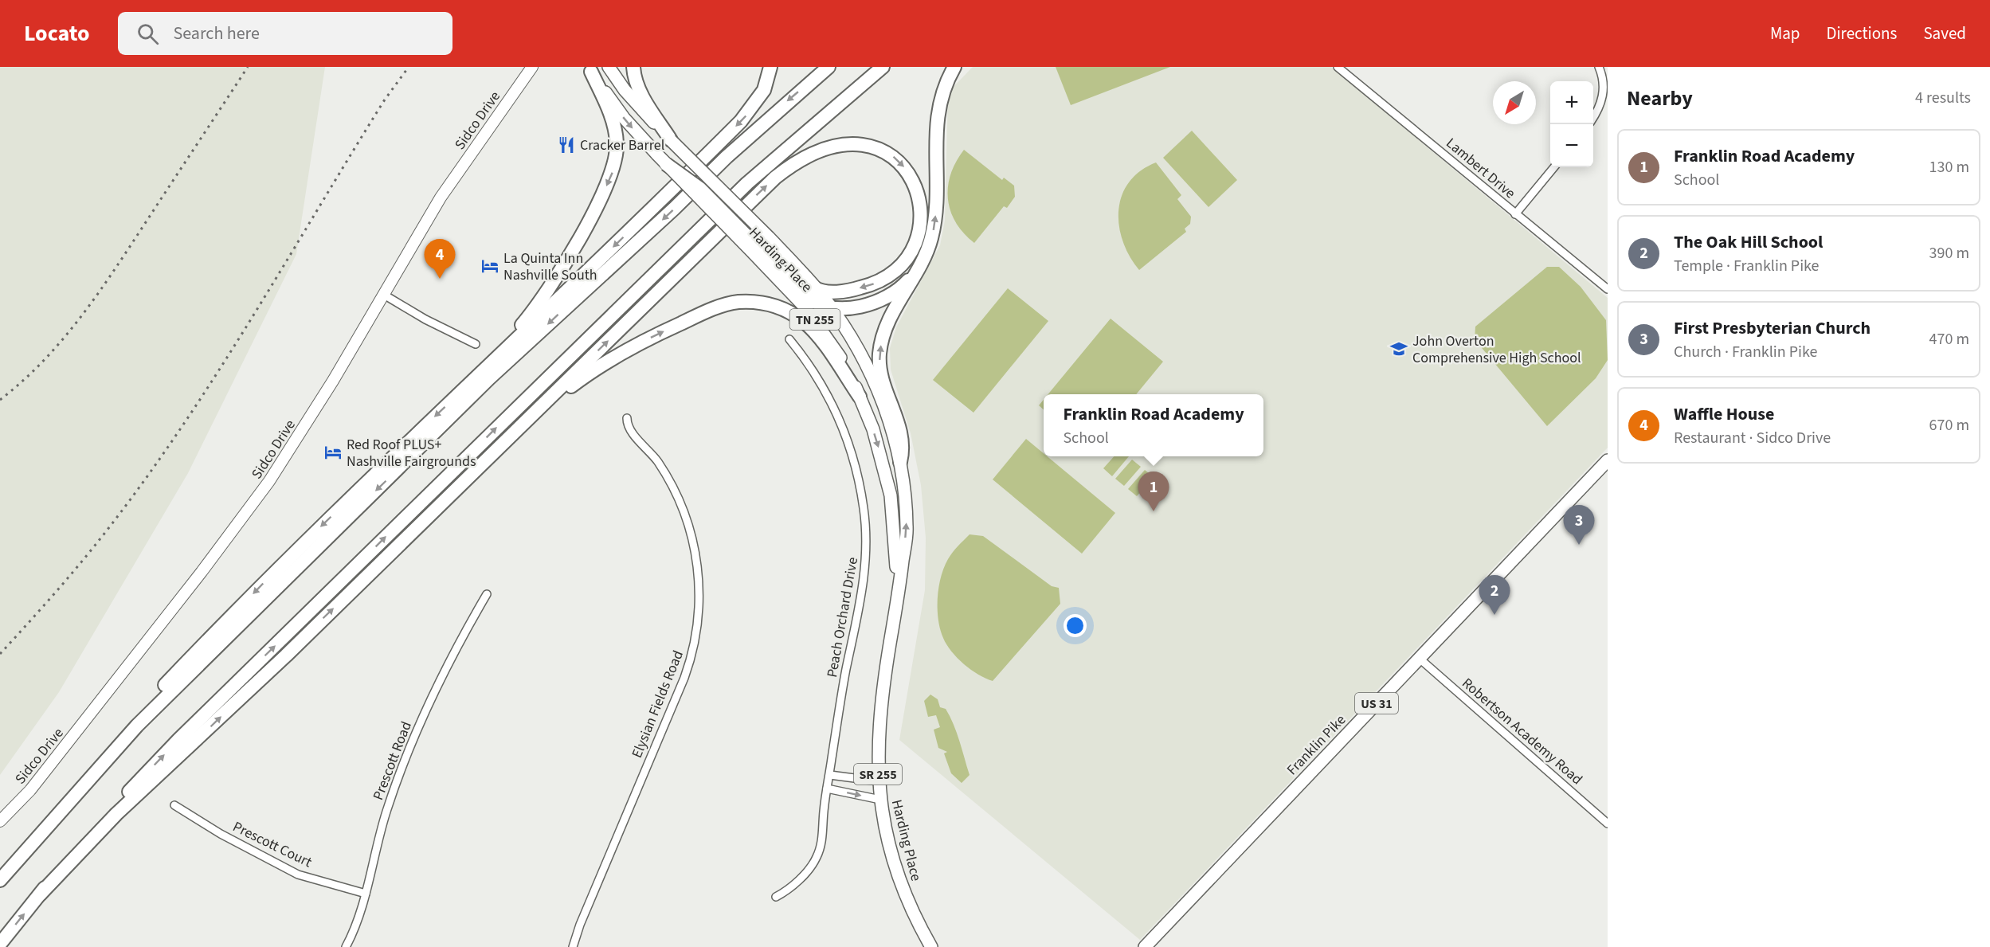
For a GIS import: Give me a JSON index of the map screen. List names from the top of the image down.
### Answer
{
  "streets": {
    "main road": [
      "Sidco Drive",
      "Harding Place",
      "TN 255",
      "US 31",
      "Franklin Pike",
      "SR 255"
    ],
    "street": [
      "Lambert Drive",
      "Peach Orchard Drive",
      "Elysian Fields Road",
      "Robertson Academy Road",
      "Prescott Road",
      "Prescott Court"
    ]
  },
  "crossings": [
    ["Robertson Academy Road", "Franklin Pike"],
    ["Prescott Road", "Prescott Court"]
  ],
  "places": {
    "restaurant": ["Cracker Barrel"],
    "hotel": ["La Quinta Inn Nashville South", "Red Roof PLUS+ Nashville Fairgrounds"],
    "school or university": ["John Overton Comprehensive High School"]
  },
  "north": "bottom left",
  "page": {
    "header": "Locato",
    "search": "Search here",
    "nav": ["Map", "Directions", "Saved"],
    "heading": ["Nearby", "4 results"],
    "map_buttons": ["+", "−"],
    "list": [
      {
        "mark": "1",
        "name": "Franklin Road Academy",
        "note": "School",
        "value": "130 m"
      },
      {
        "mark": "2",
        "name": "The Oak Hill School",
        "note": "Temple · Franklin Pike",
        "value": "390 m"
      },
      {
        "mark": "3",
        "name": "First Presbyterian Church",
        "note": "Church · Franklin Pike",
        "value": "470 m"
      },
      {
        "mark": "4",
        "name": "Waffle House",
        "note": "Restaurant · Sidco Drive",
        "value": "670 m"
      }
    ],
    "pins": [
      "4",
      "1",
      "3",
      "2"
    ],
    "popup": ["Franklin Road Academy", "School"]
  }
}
